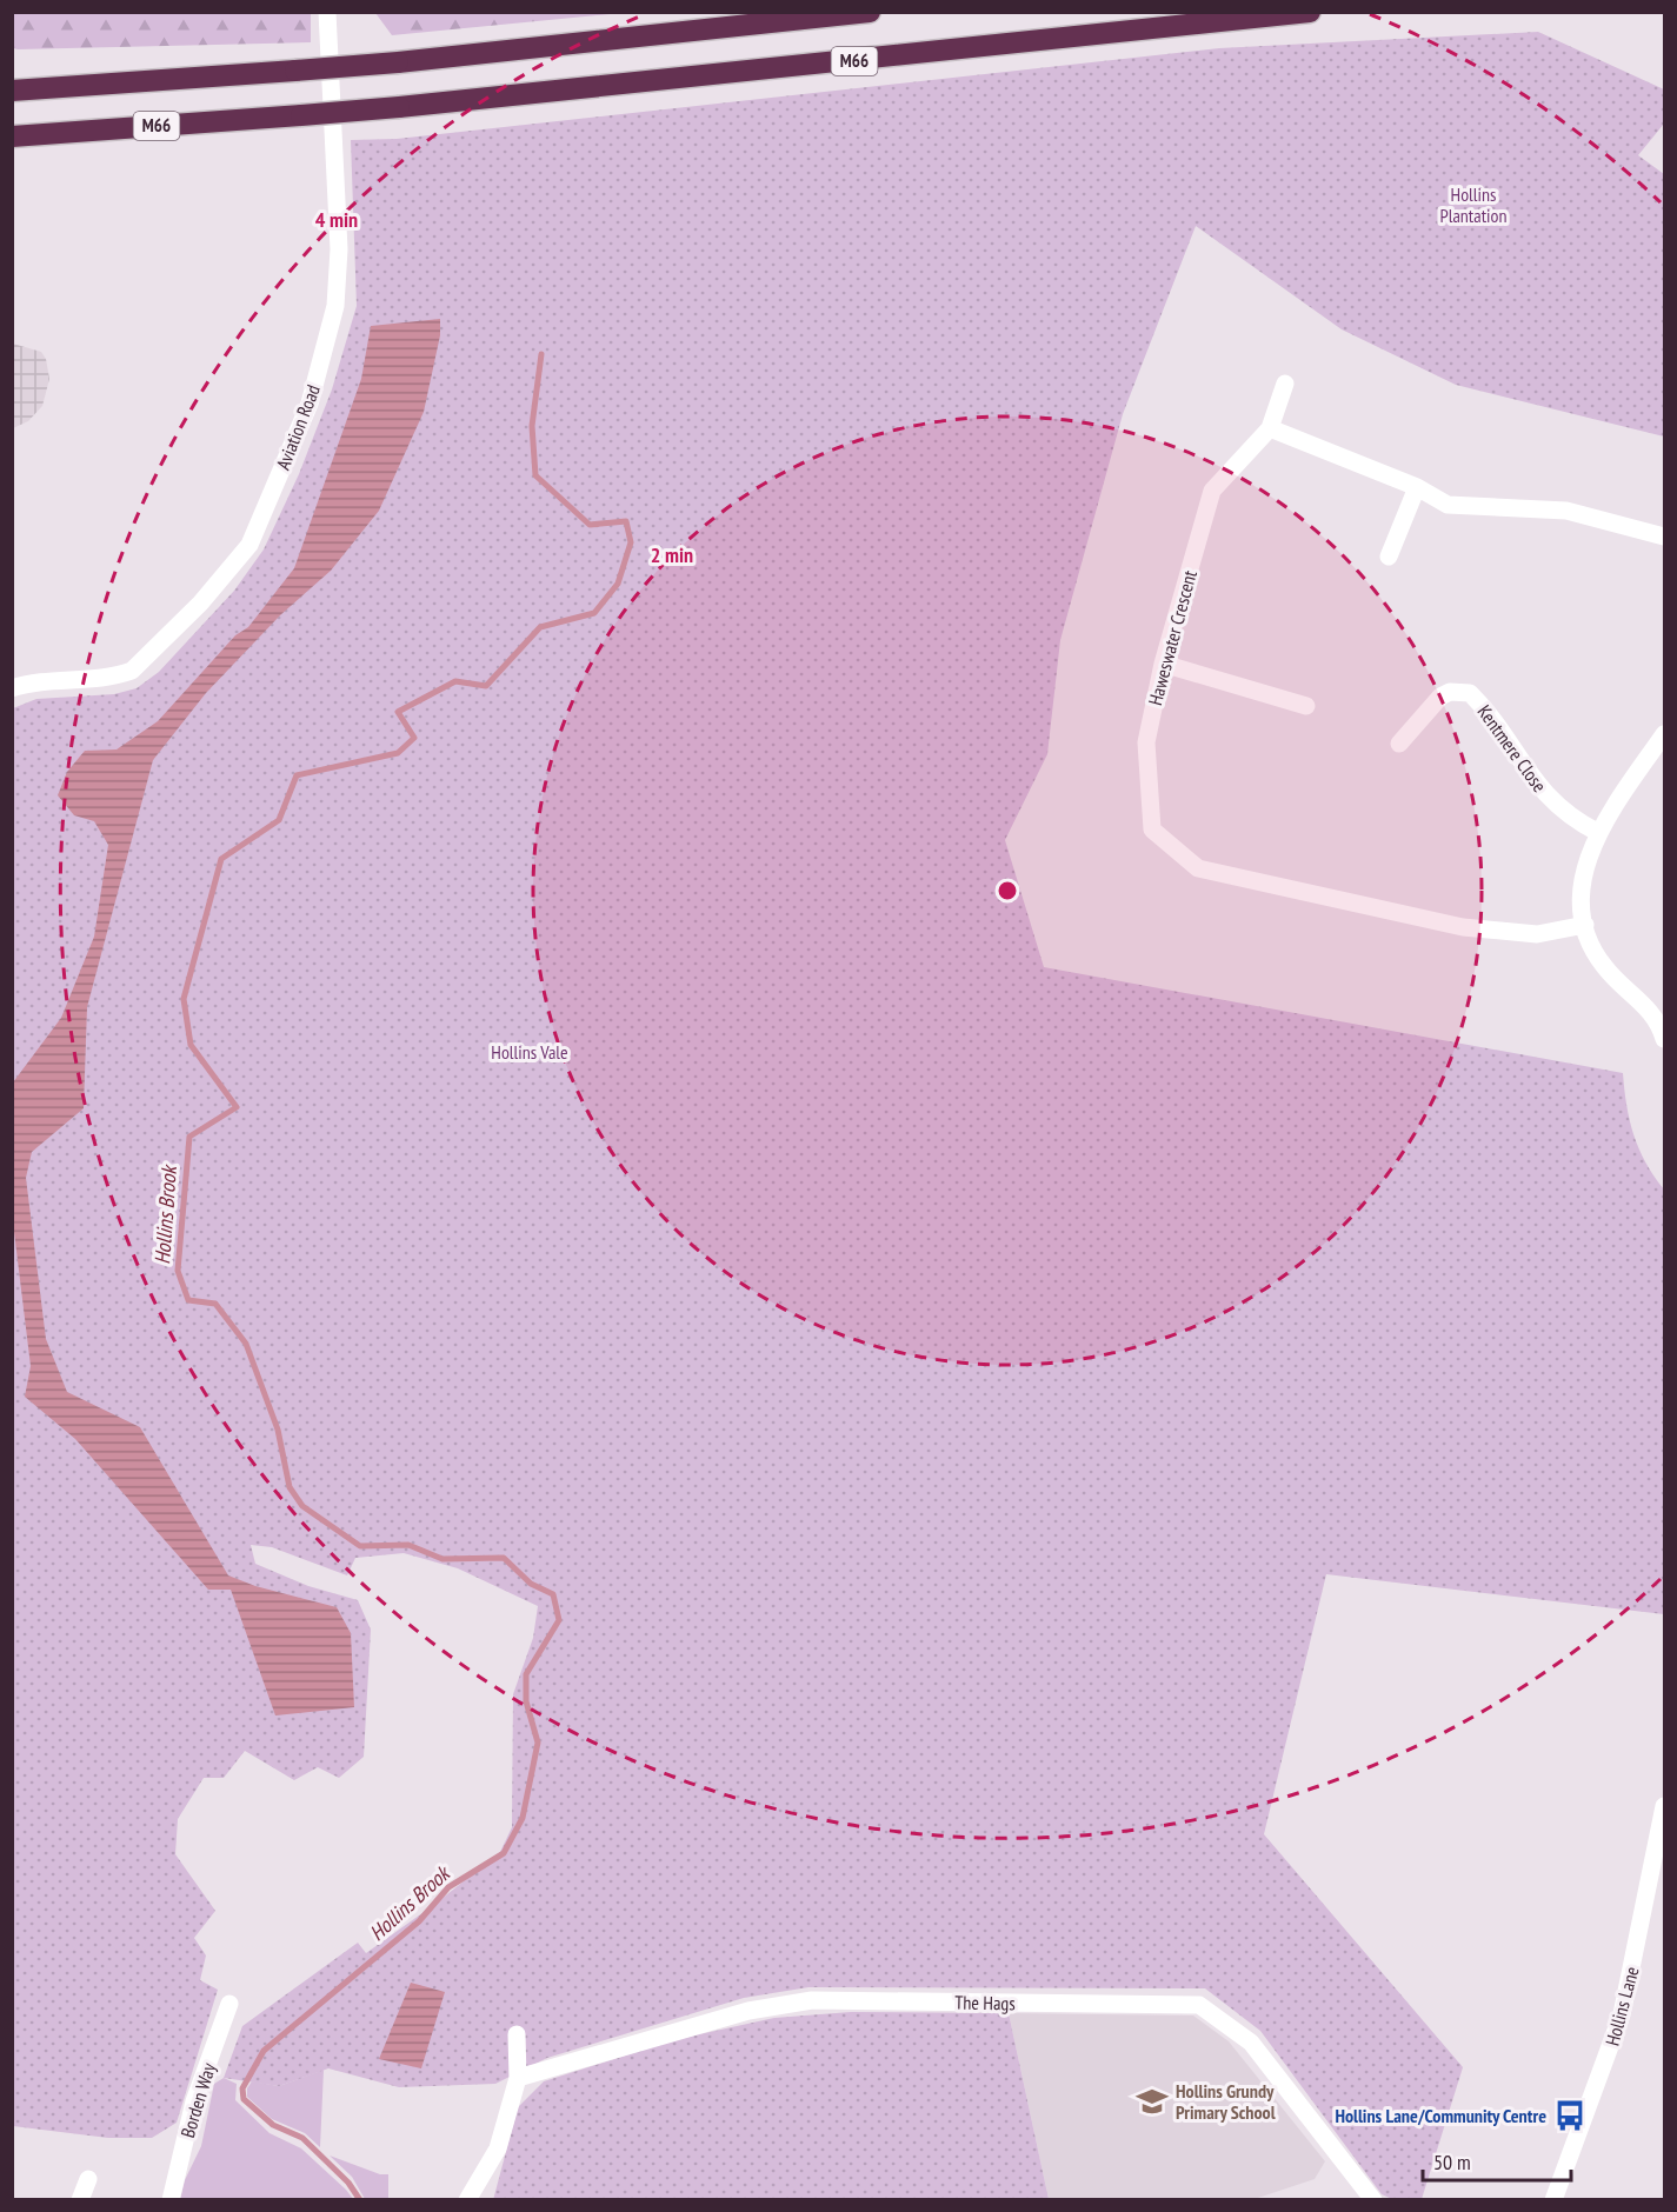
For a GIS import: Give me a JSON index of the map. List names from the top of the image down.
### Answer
{
  "streets": {
    "highway": ["M66"],
    "street": [
      "Aviation Road",
      "Haweswater Crescent",
      "Kentmere Close",
      "The Hags",
      "Hollins Lane",
      "Borden Way"
    ]
  },
  "water": ["Hollins Brook"],
  "parks": ["Hollins Plantation", "Hollins Vale"],
  "places": {
    "school or university": ["Hollins Grundy Primary School"],
    "bus stop": ["Hollins Lane/Community Centre"]
  },
  "scale_bar": "50 m",
  "rings": ["4 min", "2 min"]
}
